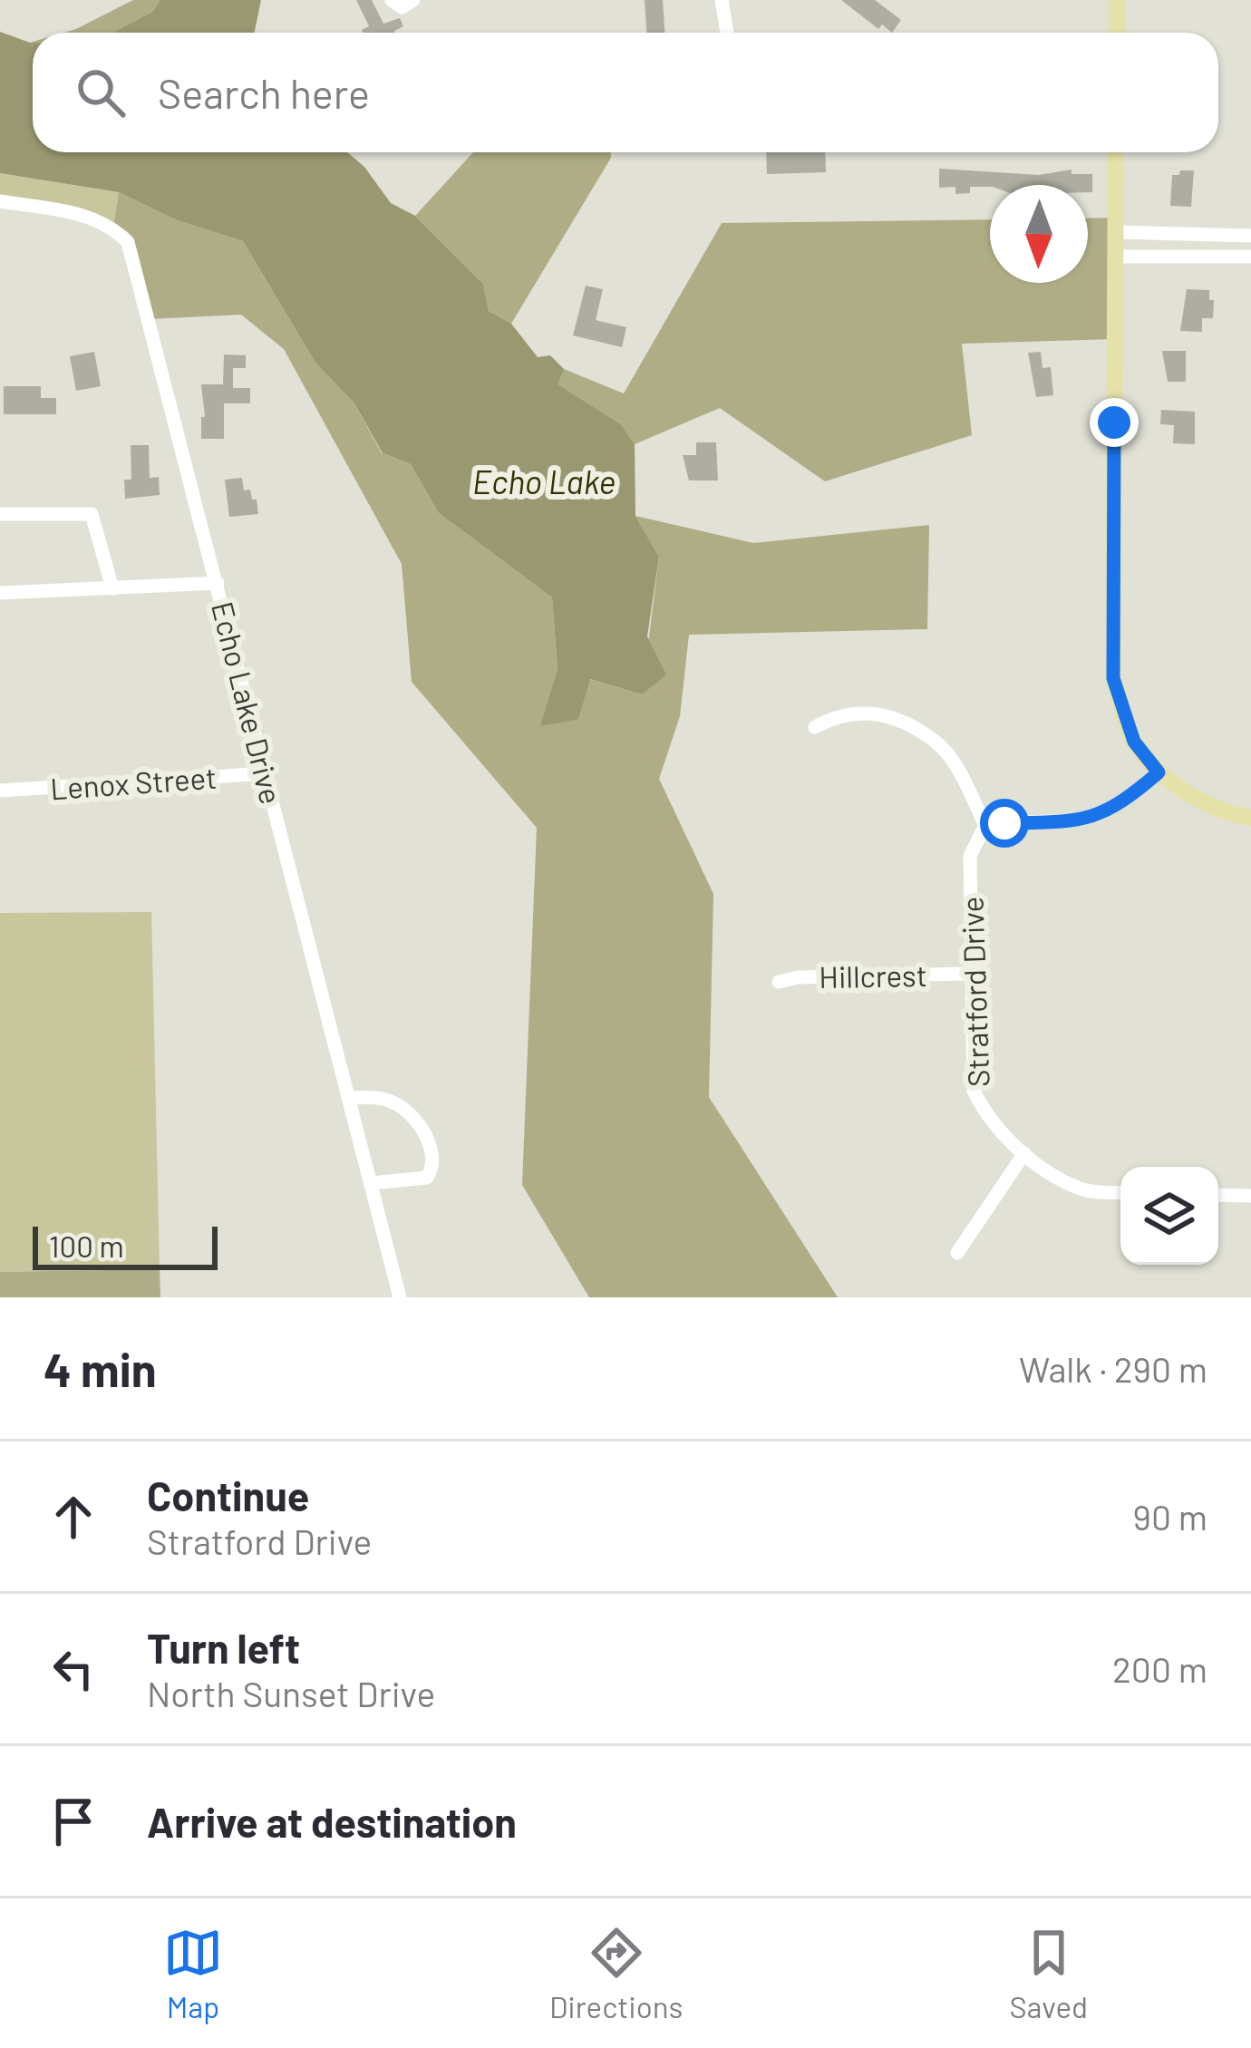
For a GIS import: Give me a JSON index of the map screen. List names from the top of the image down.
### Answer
{
  "streets": {
    "street": [
      "Echo Lake Drive",
      "Lenox Street",
      "Hillcrest",
      "Stratford Drive"
    ]
  },
  "crossings": [
    ["Echo Lake Drive", "Lenox Street"],
    ["Hillcrest", "Stratford Drive"]
  ],
  "water": ["Echo Lake"],
  "scale_bar": "100 m",
  "north": "bottom",
  "page": {
    "search": "Search here",
    "scale": "100 m",
    "heading": ["4 min", "Walk · 290 m"],
    "list": [
      ["Continue", "Stratford Drive", "90 m"],
      ["Turn left", "North Sunset Drive", "200 m"],
      "Arrive at destination"
    ],
    "nav": ["Map", "Directions", "Saved"]
  }
}
